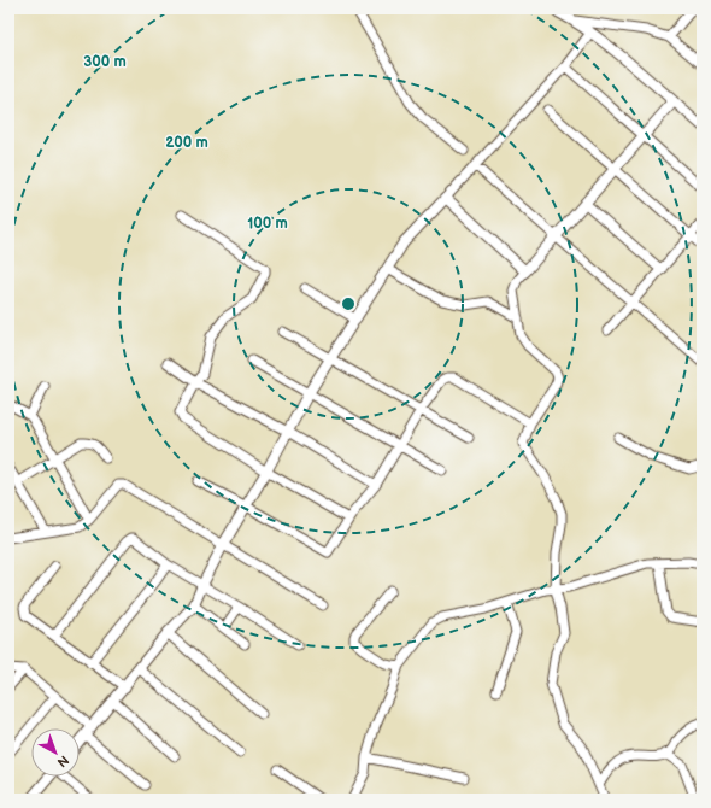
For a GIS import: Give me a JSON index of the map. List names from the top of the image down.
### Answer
{
  "north": "bottom right",
  "rings": ["300 m", "200 m", "100 m"]
}
